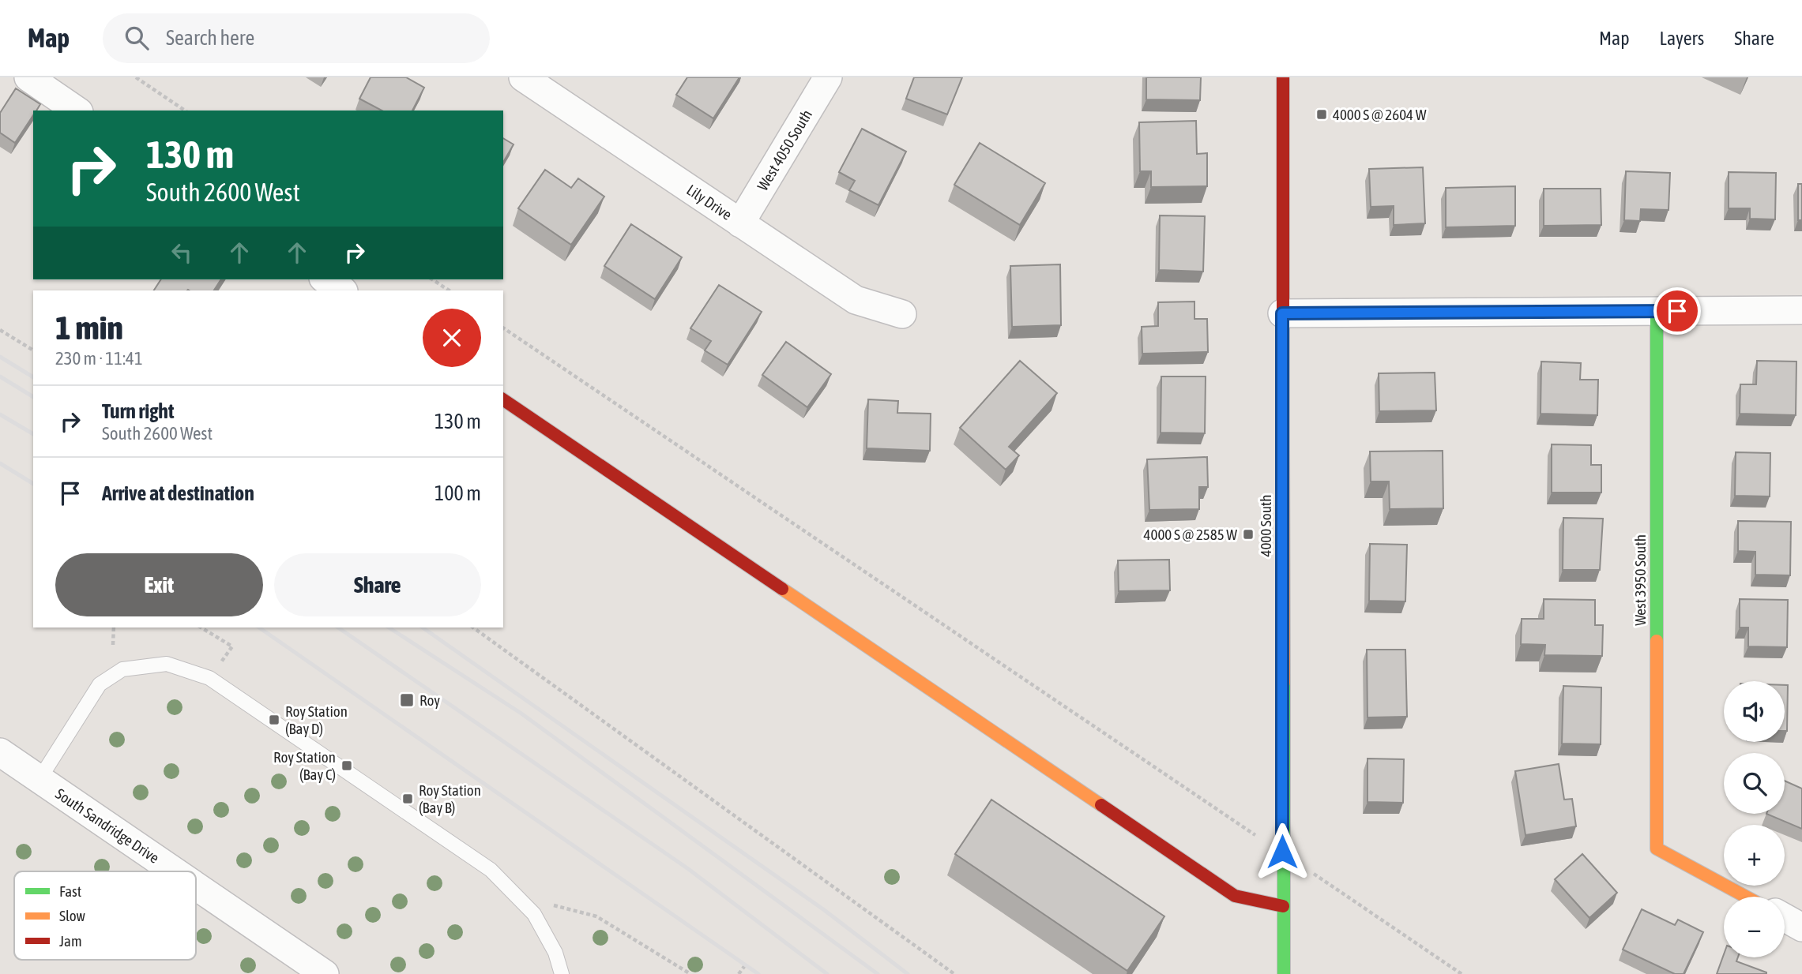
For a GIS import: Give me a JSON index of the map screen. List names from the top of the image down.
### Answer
{
  "streets": {
    "street": [
      "West 4050 South",
      "Lily Drive",
      "4000 South",
      "West 3950 South",
      "South Sandridge Drive"
    ]
  },
  "crossings": [
    ["West 4050 South", "Lily Drive"]
  ],
  "places": {
    "transit": [
      "4000 S @ 2604 W",
      "4000 S @ 2585 W",
      "Roy",
      "Roy Station (Bay D)",
      "Roy Station (Bay C)",
      "Roy Station (Bay B)"
    ]
  },
  "legend": ["Fast", "Slow", "Jam"],
  "page": {
    "header": "Map",
    "search": "Search here",
    "nav": ["Map", "Layers", "Share"],
    "turn": ["130 m", "South 2600 West"],
    "heading": ["1 min", "230 m · 11:41"],
    "list": [
      {
        "name": "Turn right",
        "note": "South 2600 West",
        "value": "130 m"
      },
      {
        "name": "Arrive at destination",
        "value": "100 m"
      }
    ],
    "buttons": ["Exit", "Share"],
    "map_buttons": ["+", "−"]
  }
}
